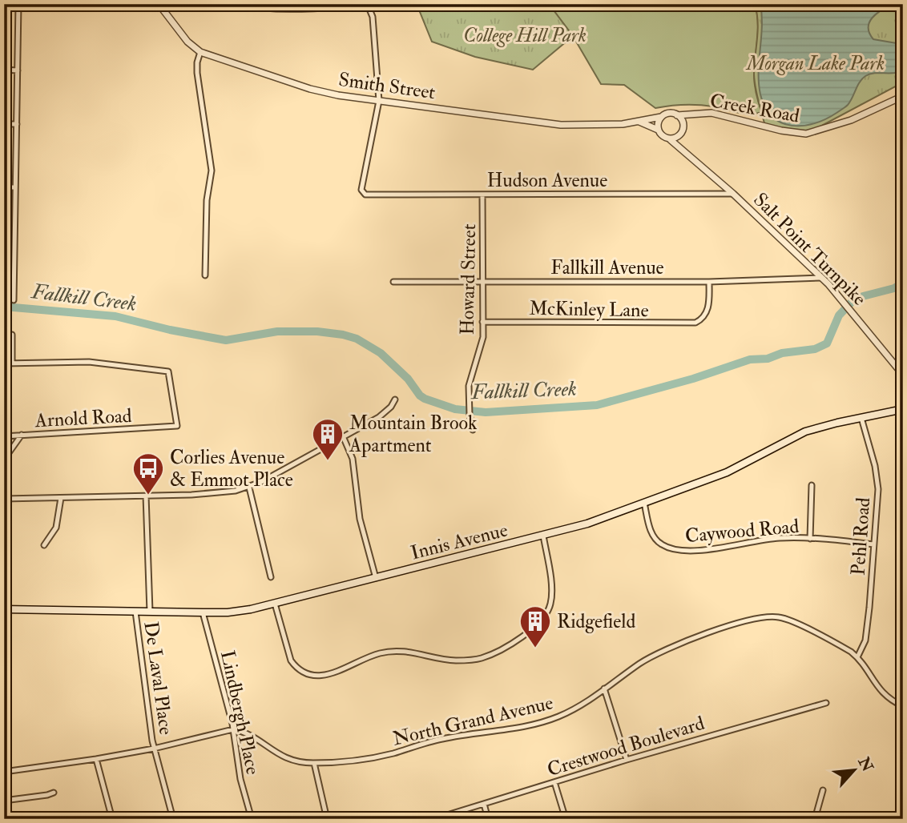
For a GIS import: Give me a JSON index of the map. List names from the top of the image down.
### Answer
{
  "streets": {
    "main road": ["Innis Avenue"],
    "street": [
      "Smith Street",
      "Creek Road",
      "Hudson Avenue",
      "Salt Point Turnpike",
      "Fallkill Avenue",
      "Howard Street",
      "McKinley Lane",
      "Arnold Road",
      "Caywood Road",
      "Pehl Road",
      "De Laval Place",
      "Lindbergh Place",
      "North Grand Avenue",
      "Crestwood Boulevard"
    ]
  },
  "crossings": [
    ["Smith Street", "Creek Road"],
    ["Smith Street", "Hudson Avenue"],
    ["Smith Street", "Salt Point Turnpike"],
    ["Creek Road", "Salt Point Turnpike"],
    ["Hudson Avenue", "Salt Point Turnpike"],
    ["Hudson Avenue", "Howard Street"],
    ["Salt Point Turnpike", "Fallkill Avenue"],
    ["Fallkill Avenue", "Howard Street"],
    ["Fallkill Avenue", "McKinley Lane"],
    ["Howard Street", "McKinley Lane"],
    ["Caywood Road", "Pehl Road"],
    ["Caywood Road", "Innis Avenue"],
    ["Pehl Road", "Innis Avenue"],
    ["Pehl Road", "North Grand Avenue"],
    ["Innis Avenue", "De Laval Place"],
    ["Innis Avenue", "Lindbergh Place"],
    ["Lindbergh Place", "North Grand Avenue"]
  ],
  "water": ["Fallkill Creek"],
  "parks": ["College Hill Park", "Morgan Lake Park"],
  "places": {
    "building": ["Mountain Brook Apartment", "Ridgefield"],
    "bus stop": ["Corlies Avenue & Emmot Place"]
  },
  "north": "top right"
}
